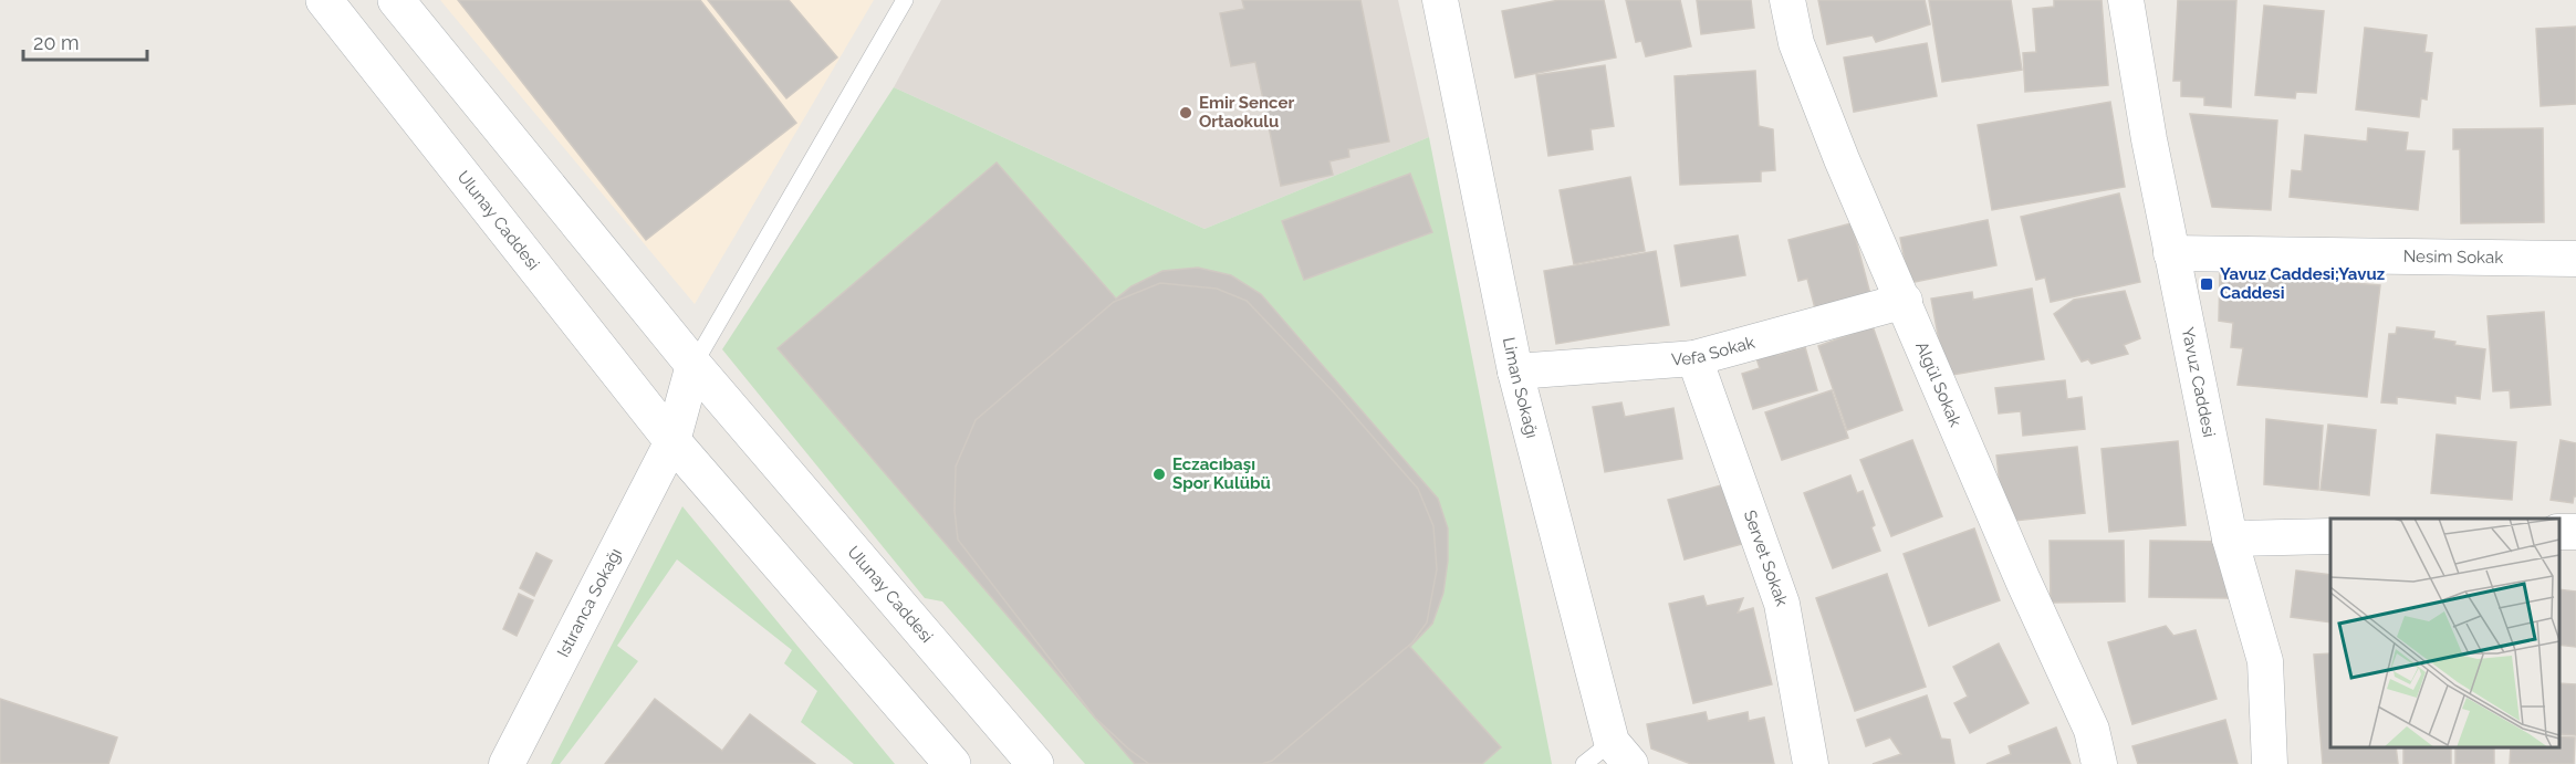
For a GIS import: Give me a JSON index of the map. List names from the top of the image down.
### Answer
{
  "streets": {
    "street": [
      "Ulunay Caddesi",
      "Nesim Sokak",
      "Vefa Sokak",
      "Yavuz Caddesi",
      "Algül Sokak",
      "Liman Sokağı",
      "Servet Sokak",
      "Istıranca Sokağı"
    ]
  },
  "crossings": [
    ["Ulunay Caddesi", "Istıranca Sokağı"],
    ["Nesim Sokak", "Yavuz Caddesi"],
    ["Vefa Sokak", "Algül Sokak"],
    ["Vefa Sokak", "Liman Sokağı"],
    ["Vefa Sokak", "Servet Sokak"]
  ],
  "places": {
    "other": ["Emir Sencer Ortaokulu", "Eczacıbaşı Spor Kulübü"],
    "transit": ["Yavuz Caddesi;Yavuz Caddesi̇"]
  },
  "scale_bar": "20 m"
}
